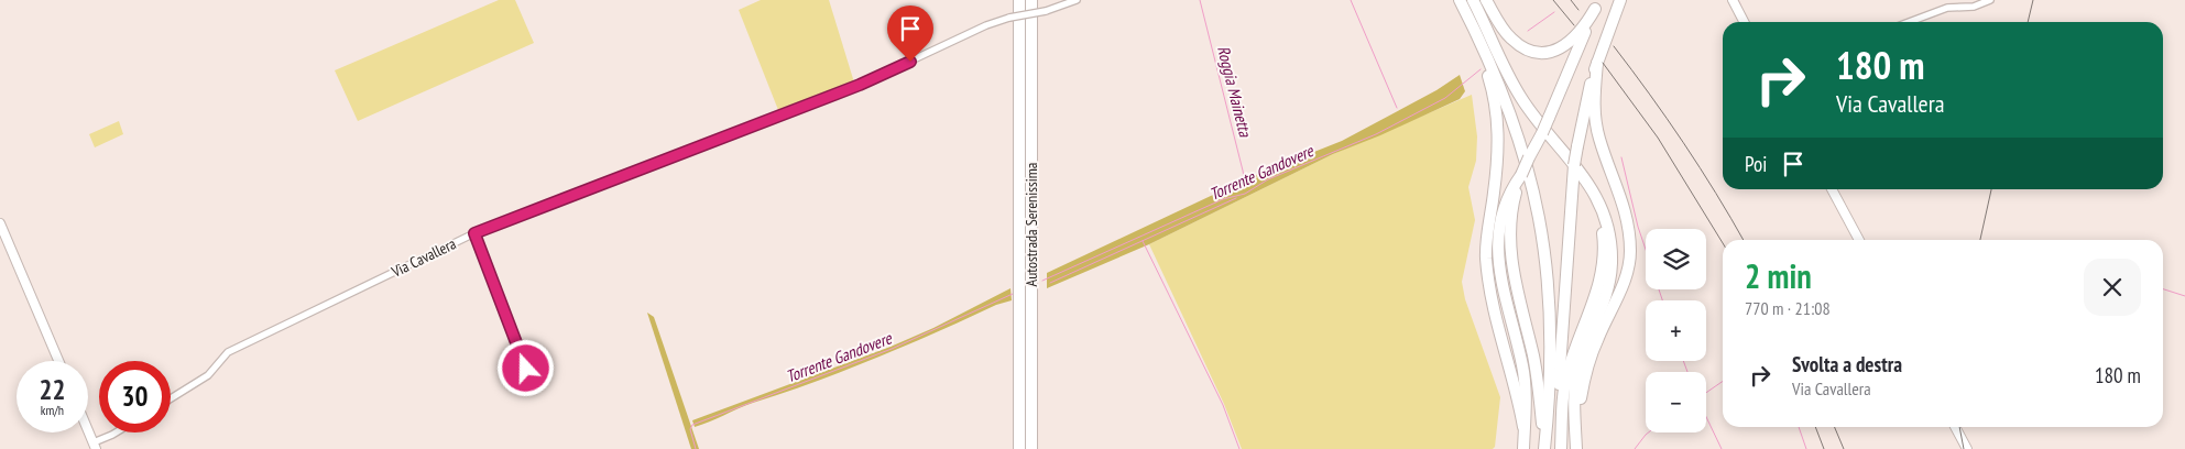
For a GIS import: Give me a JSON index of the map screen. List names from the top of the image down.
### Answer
{
  "streets": {
    "highway": ["Autostrada Serenissima"],
    "street": ["Via Cavallera"]
  },
  "water": ["Roggia Mainetta", "Torrente Gandovere"],
  "page": {
    "turn": ["180 m", "Via Cavallera"],
    "then": "Poi",
    "map_buttons": ["+", "−"],
    "heading": ["2 min", "770 m · 21:08"],
    "list": [
      {
        "name": "Svolta a destra",
        "note": "Via Cavallera",
        "value": "180 m"
      }
    ],
    "speed": "22 km/h",
    "limit": "30"
  }
}
